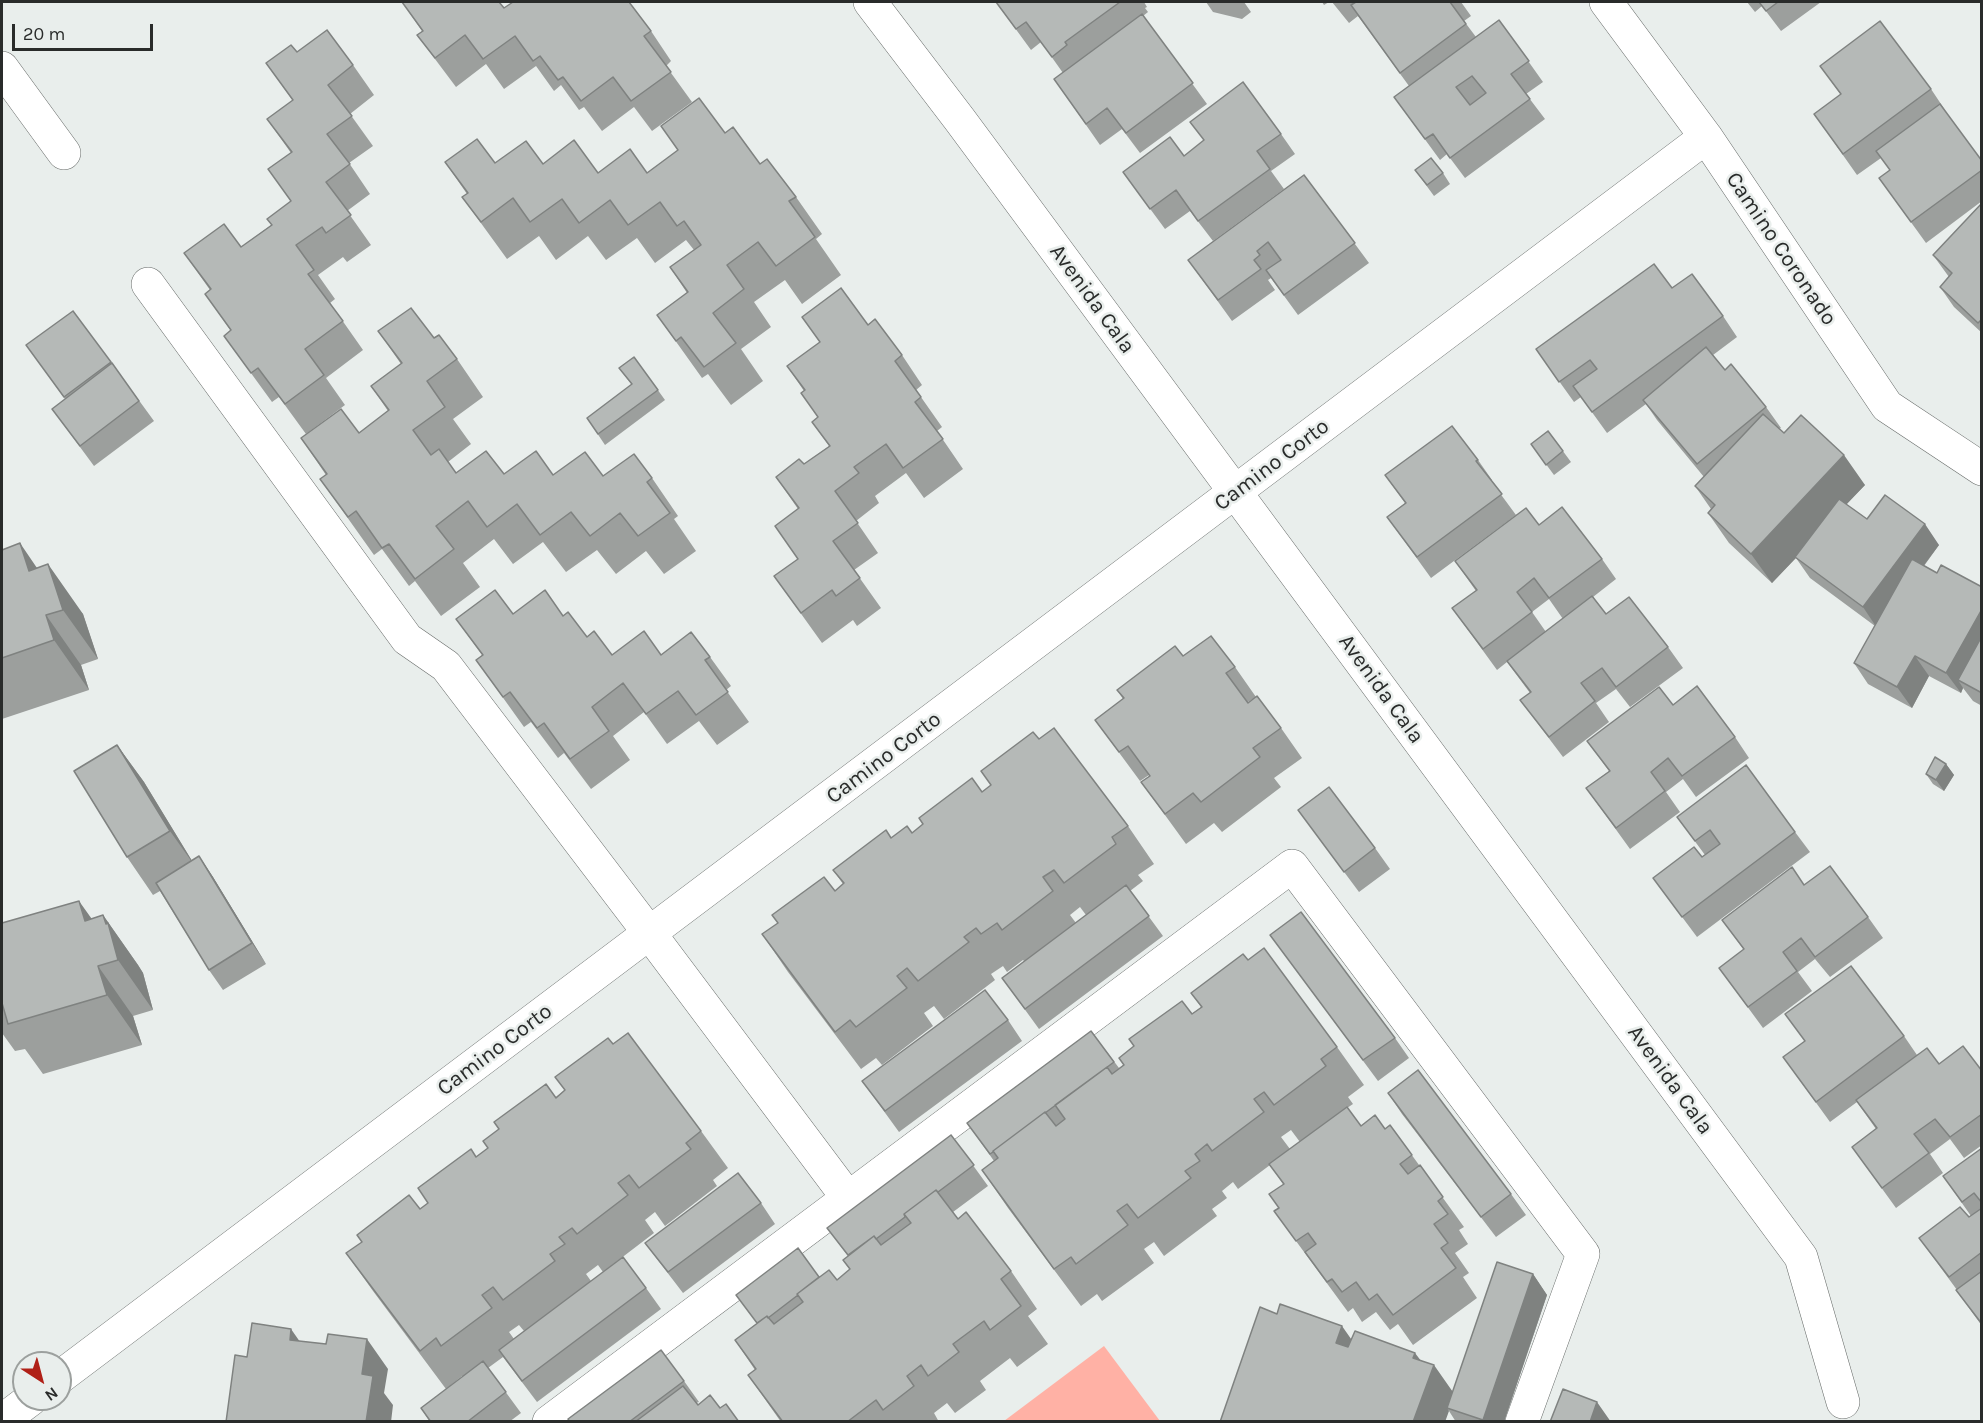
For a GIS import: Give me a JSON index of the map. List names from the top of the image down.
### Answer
{
  "streets": {
    "street": ["Camino Coronado", "Avenida Cala", "Camino Corto"]
  },
  "crossings": [
    ["Camino Coronado", "Camino Corto"],
    ["Avenida Cala", "Camino Corto"]
  ],
  "scale_bar": "20 m",
  "north": "bottom right"
}
